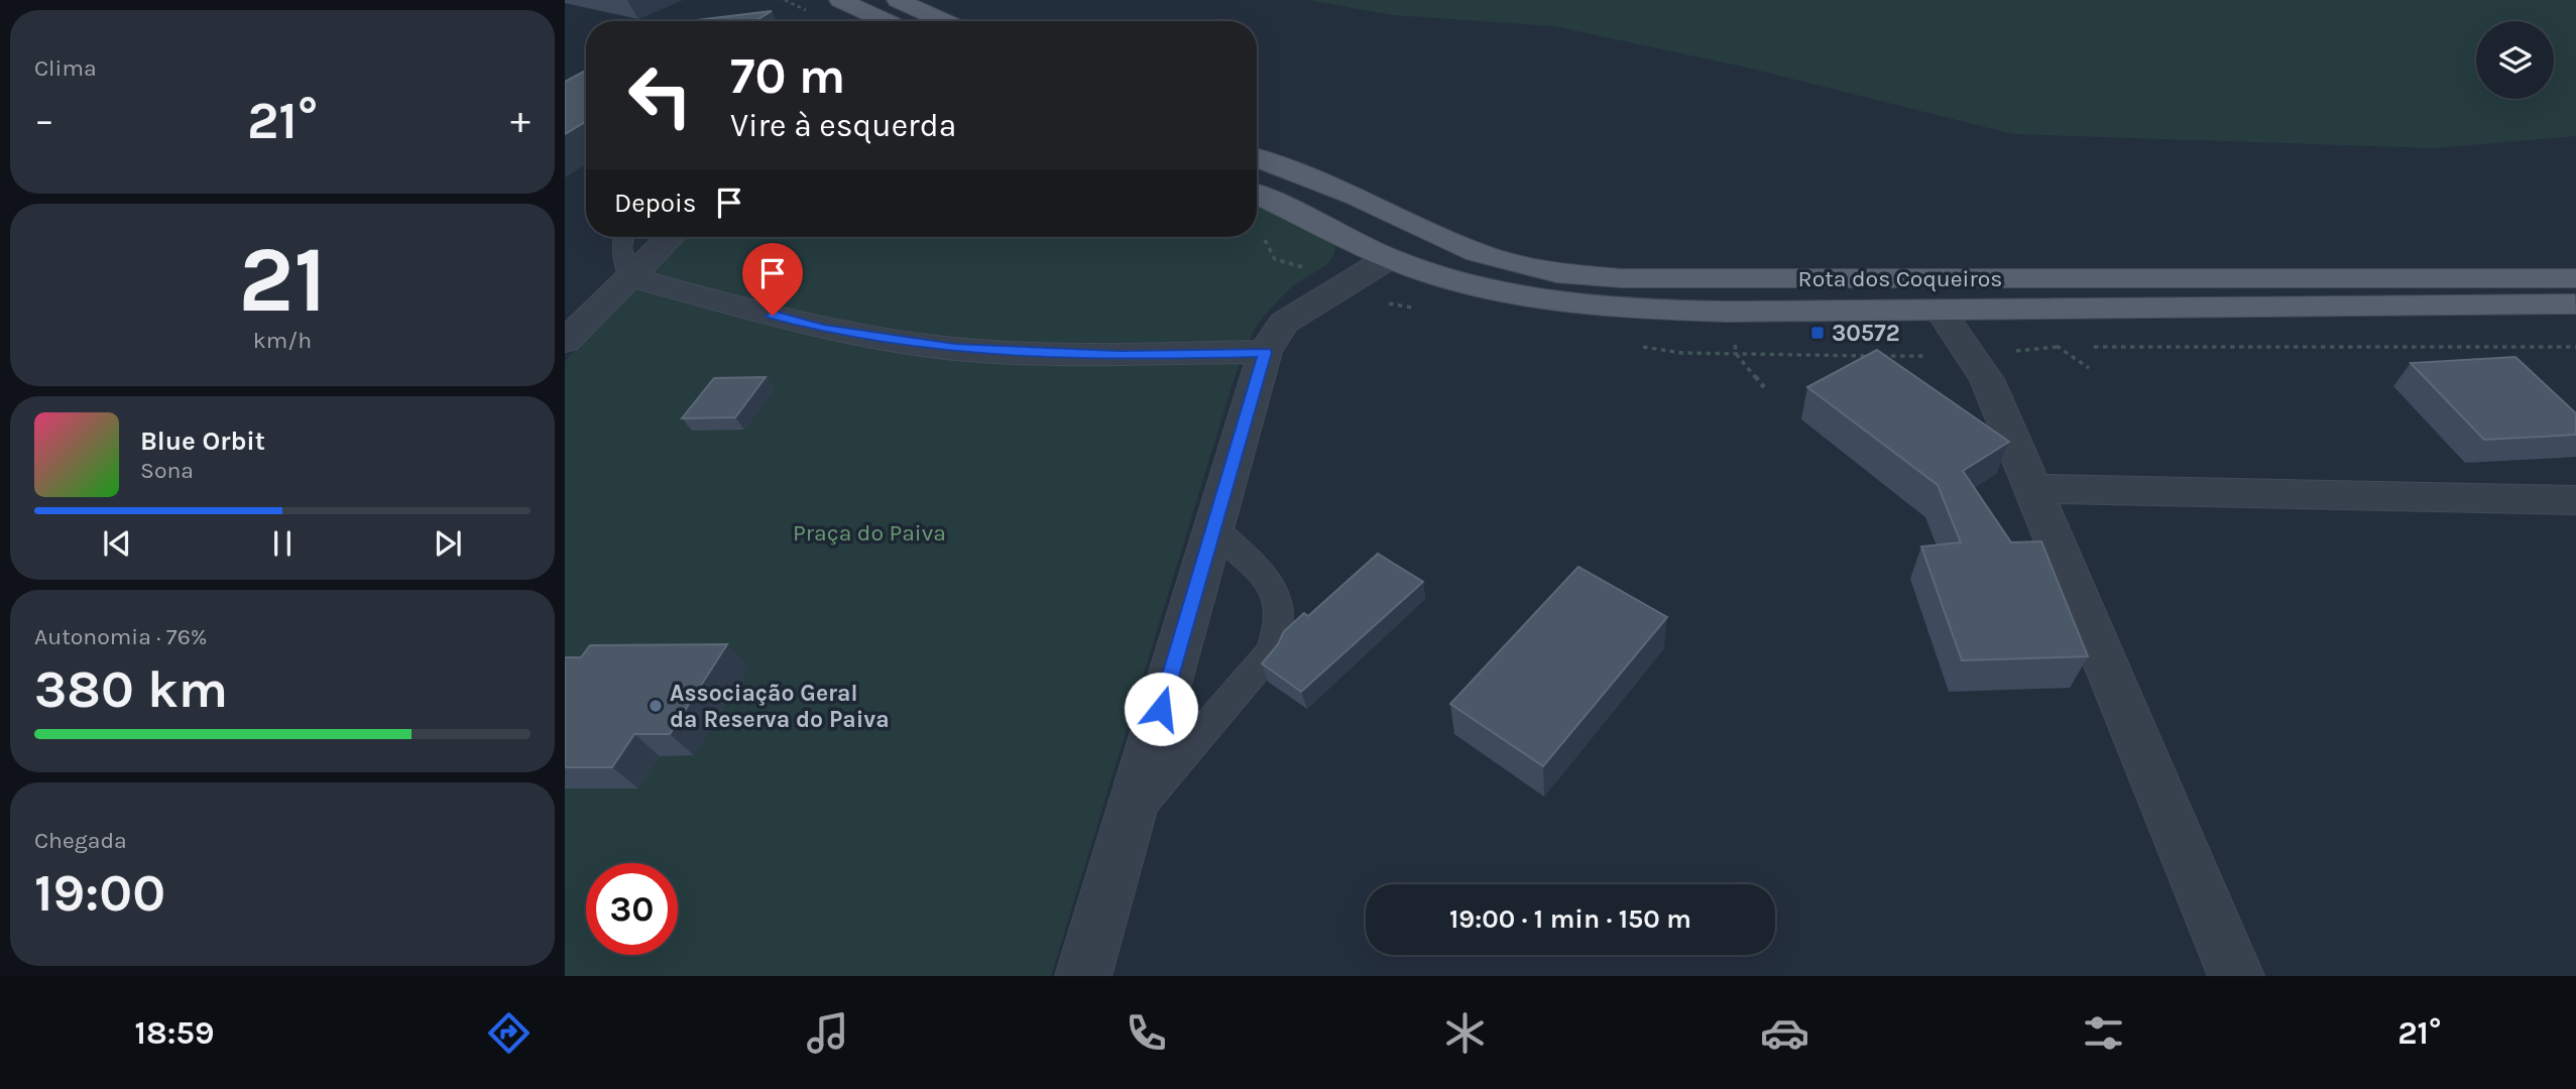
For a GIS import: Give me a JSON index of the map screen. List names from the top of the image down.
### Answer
{
  "streets": {
    "main road": ["Rota dos Coqueiros"]
  },
  "parks": ["Praça do Paiva"],
  "places": {
    "transit": ["30572"],
    "other": ["Associação Geral da Reserva do Paiva"]
  },
  "page": {
    "tile": [
      "Clima",
      ["21", "km/h"],
      ["Autonomia · 76%", "380 km"],
      ["Chegada", "19:00"]
    ],
    "turn": ["70 m", "Vire à esquerda"],
    "heat": ["−", "21°", "+"],
    "then": "Depois",
    "song": ["Blue Orbit", "Sona"],
    "limit": "30",
    "trip": "19:00 · 1 min · 150 m",
    "tabs": ["18:59", "21°"]
  }
}
